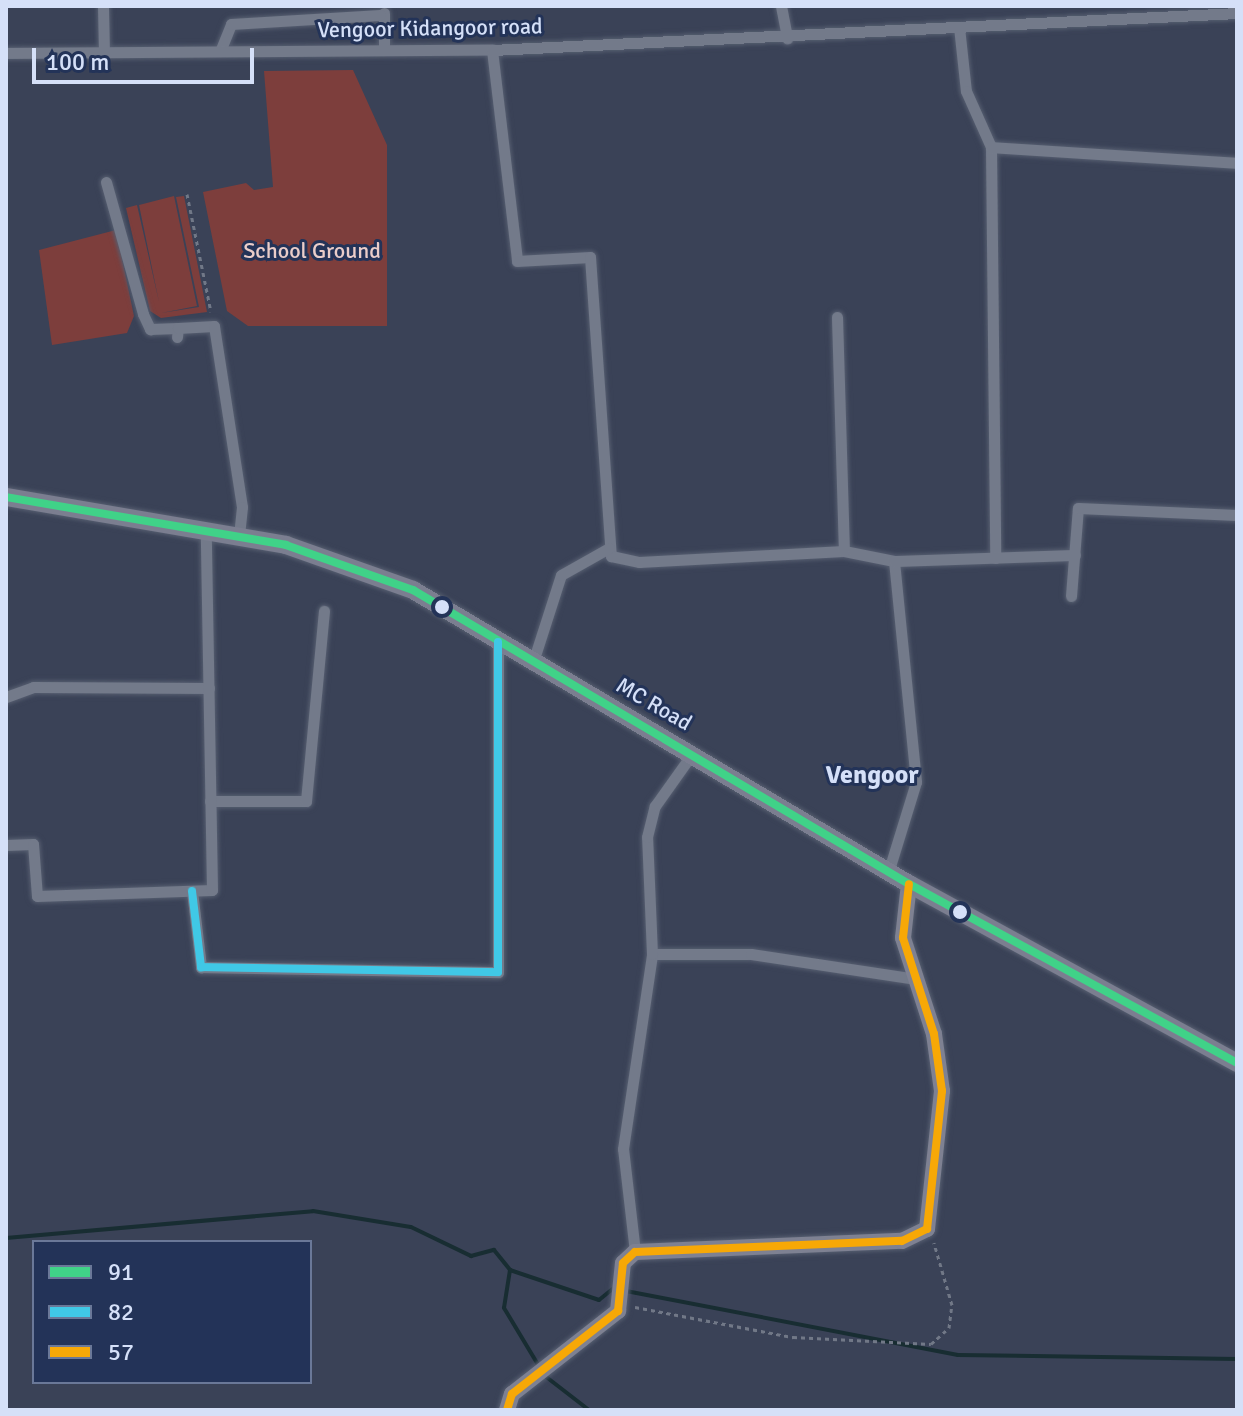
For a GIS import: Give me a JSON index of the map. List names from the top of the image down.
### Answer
{
  "streets": {
    "main road": ["MC Road"],
    "street": ["Vengoor Kidangoor road"]
  },
  "districts": ["Vengoor"],
  "parks": ["School Ground"],
  "lines": ["transit line 91", "transit line 82", "transit line 57"],
  "legend": ["91", "82", "57"],
  "scale_bar": "100 m"
}
